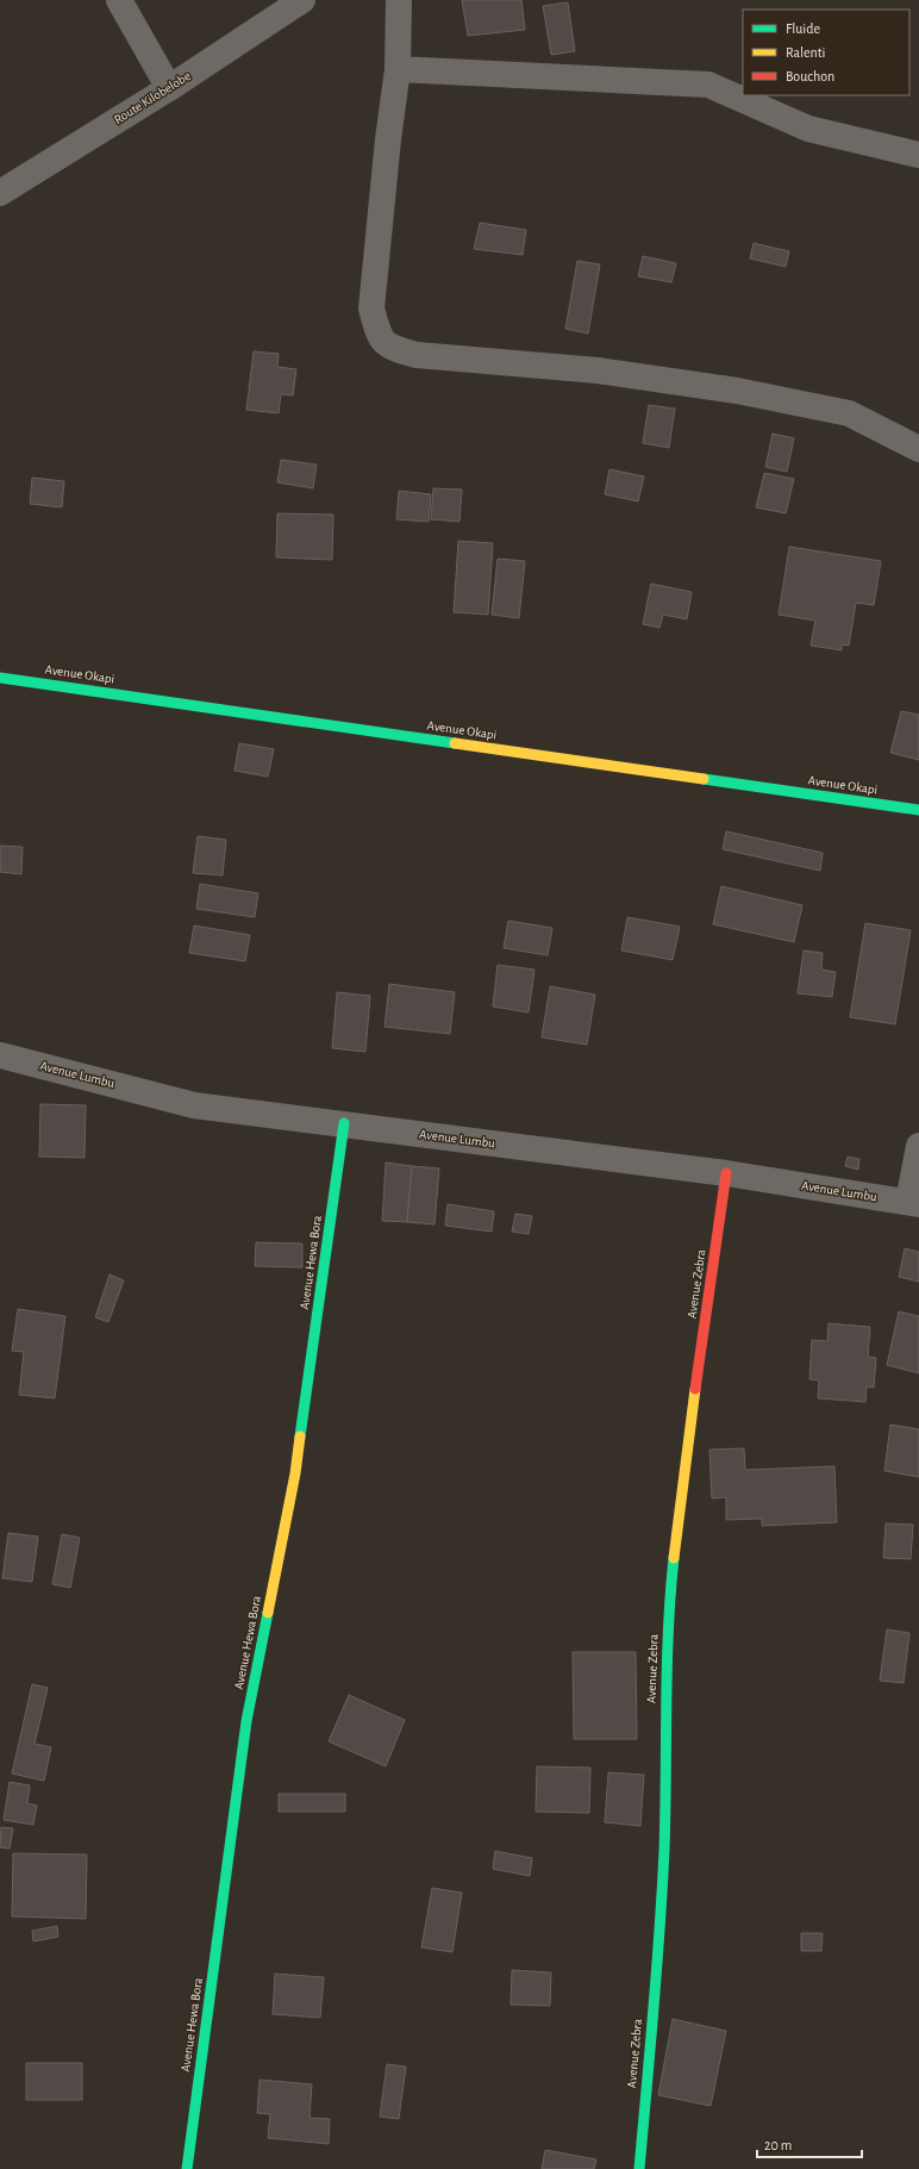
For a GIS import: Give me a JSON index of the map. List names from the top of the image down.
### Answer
{
  "streets": {
    "street": [
      "Route Kilobelobe",
      "Avenue Okapi",
      "Avenue Lumbu",
      "Avenue Hewa Bora",
      "Avenue Zebra"
    ]
  },
  "crossings": [
    ["Avenue Lumbu", "Avenue Hewa Bora"],
    ["Avenue Lumbu", "Avenue Zebra"]
  ],
  "legend": ["Fluide", "Ralenti", "Bouchon"],
  "scale_bar": "20 m"
}
